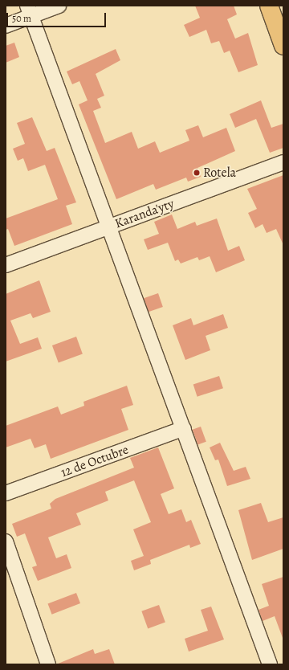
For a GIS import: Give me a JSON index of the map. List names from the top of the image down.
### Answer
{
  "streets": {
    "street": ["Karanda'yty", "12 de Octubre"]
  },
  "places": ["Rotela"],
  "scale_bar": "50 m"
}
